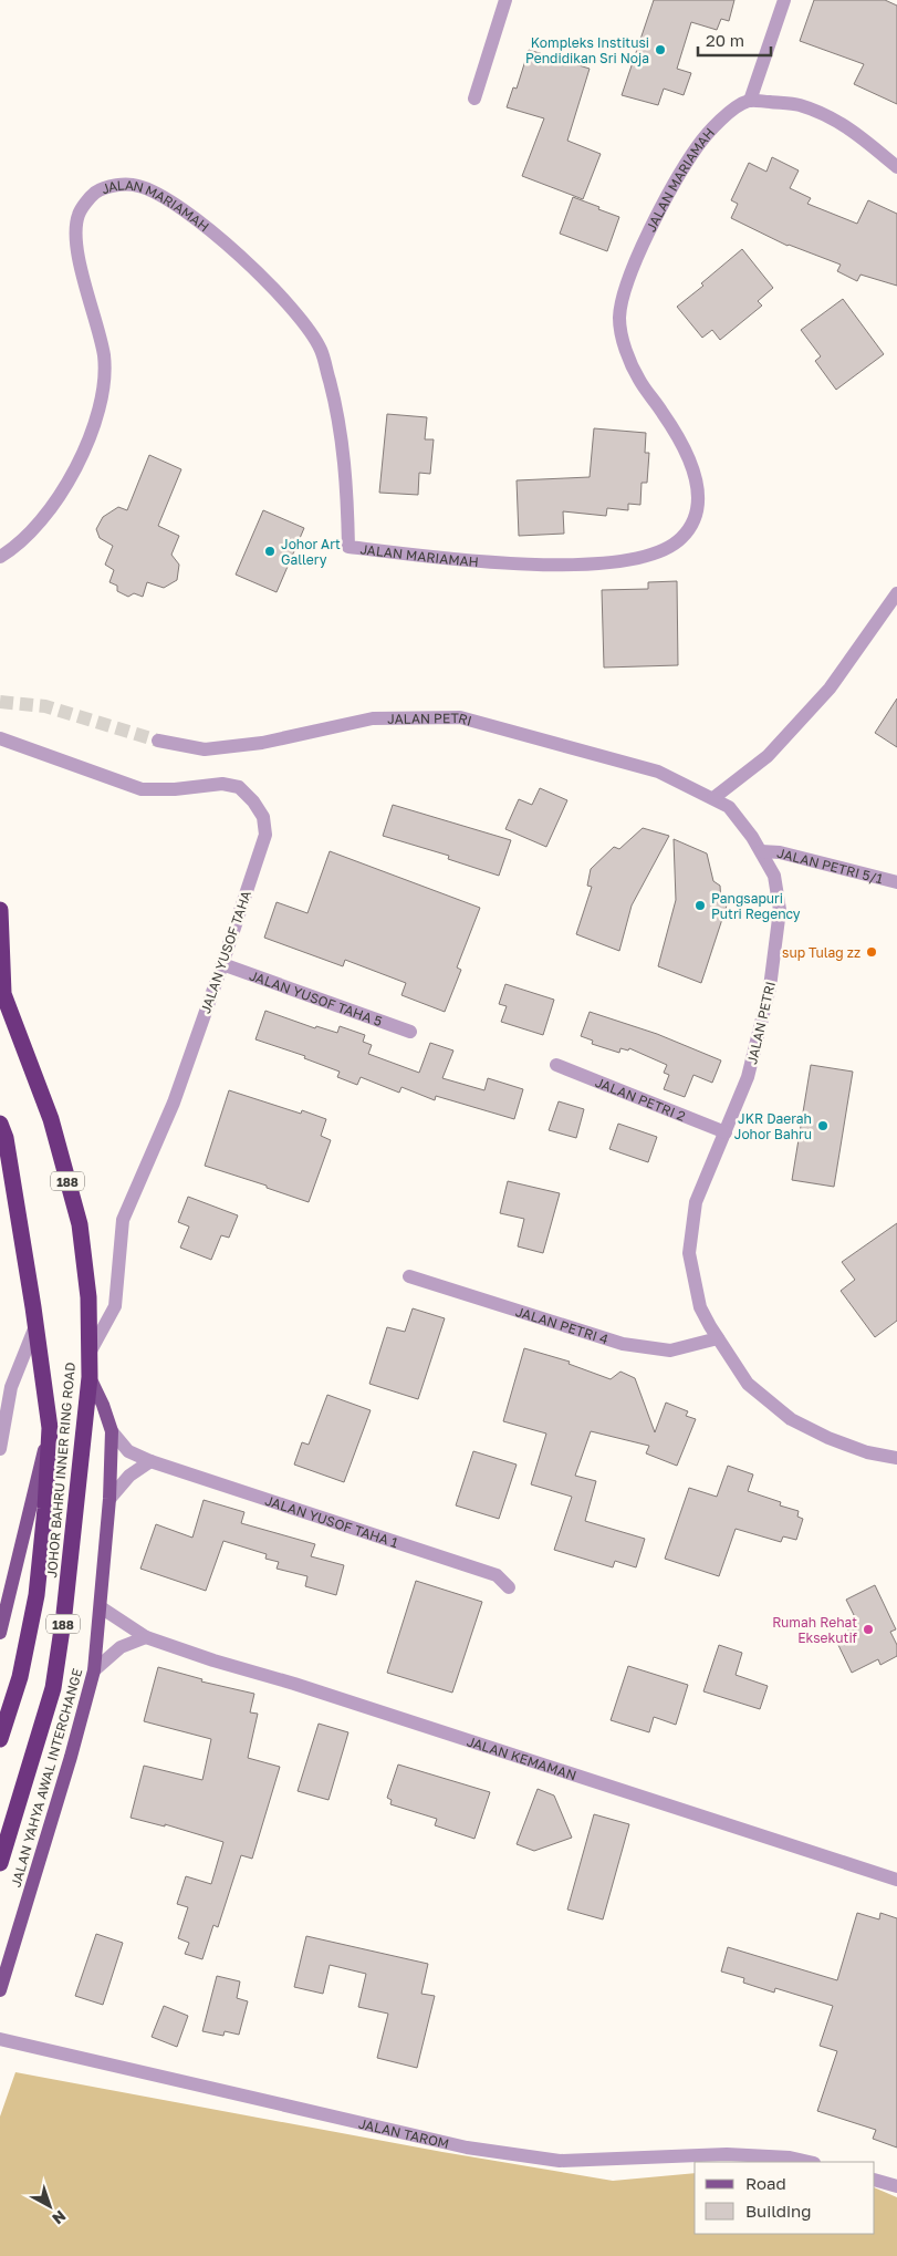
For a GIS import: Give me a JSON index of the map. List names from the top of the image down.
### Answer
{
  "streets": {
    "highway": ["188", "JOHOR BAHRU INNER RING ROAD"],
    "main road": ["JALAN YAHYA AWAL INTERCHANGE"],
    "street": [
      "JALAN MARIAMAH",
      "JALAN PETRI",
      "JALAN PETRI 5/1",
      "JALAN YUSOF TAHA",
      "JALAN YUSOF TAHA 5",
      "JALAN PETRI 2",
      "JALAN PETRI 4",
      "JALAN YUSOF TAHA 1",
      "JALAN KEMAMAN",
      "JALAN TAROM"
    ]
  },
  "crossings": [
    ["JALAN PETRI", "JALAN PETRI 5/1"],
    ["JALAN PETRI", "JALAN PETRI 2"],
    ["JALAN PETRI", "JALAN PETRI 4"],
    ["JALAN YUSOF TAHA", "JALAN YUSOF TAHA 5"],
    ["JALAN YUSOF TAHA", "JOHOR BAHRU INNER RING ROAD"],
    ["JOHOR BAHRU INNER RING ROAD", "JALAN YAHYA AWAL INTERCHANGE"],
    ["JALAN YUSOF TAHA 1", "JALAN YAHYA AWAL INTERCHANGE"],
    ["JALAN KEMAMAN", "JALAN YAHYA AWAL INTERCHANGE"]
  ],
  "places": [
    "Kompleks Institusi Pendidikan Sri Noja",
    "Johor Art Gallery",
    "Pangsapuri Putri Regency",
    "sup Tulag zz",
    "JKR Daerah Johor Bahru",
    "Rumah Rehat Eksekutif"
  ],
  "legend": ["Road", "Building"],
  "scale_bar": "20 m",
  "north": "bottom right"
}
